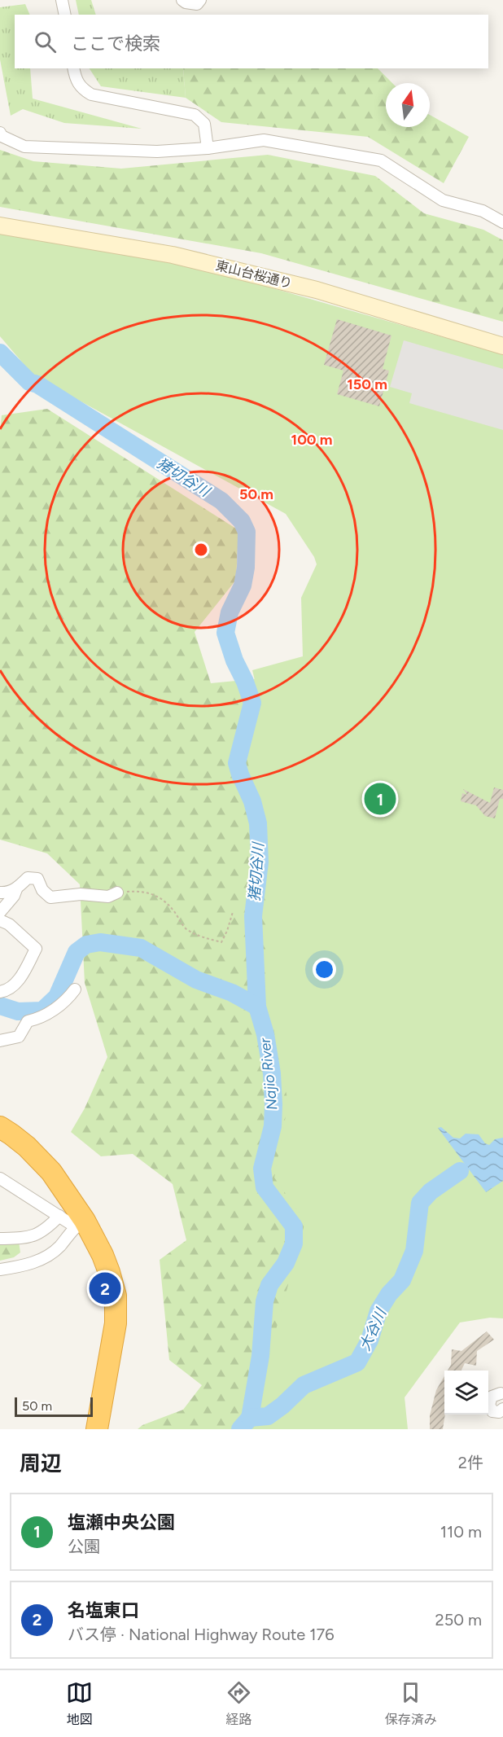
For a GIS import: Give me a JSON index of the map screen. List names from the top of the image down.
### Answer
{
  "streets": {
    "street": ["東山台桜通り"]
  },
  "water": ["猪切谷川", "Najio River", "大谷川"],
  "scale_bar": "50 m",
  "north": "top",
  "page": {
    "search": "ここで検索",
    "pins": ["1", "2"],
    "scale": "50 m",
    "heading": ["周辺", "2件"],
    "list": [
      {
        "mark": "1",
        "name": "塩瀬中央公園",
        "note": "公園",
        "value": "110 m"
      },
      {
        "mark": "2",
        "name": "名塩東口",
        "note": "バス停 · National Highway Route 176",
        "value": "250 m"
      }
    ],
    "nav": ["地図", "経路", "保存済み"]
  },
  "rings": ["150 m", "100 m", "50 m"]
}
